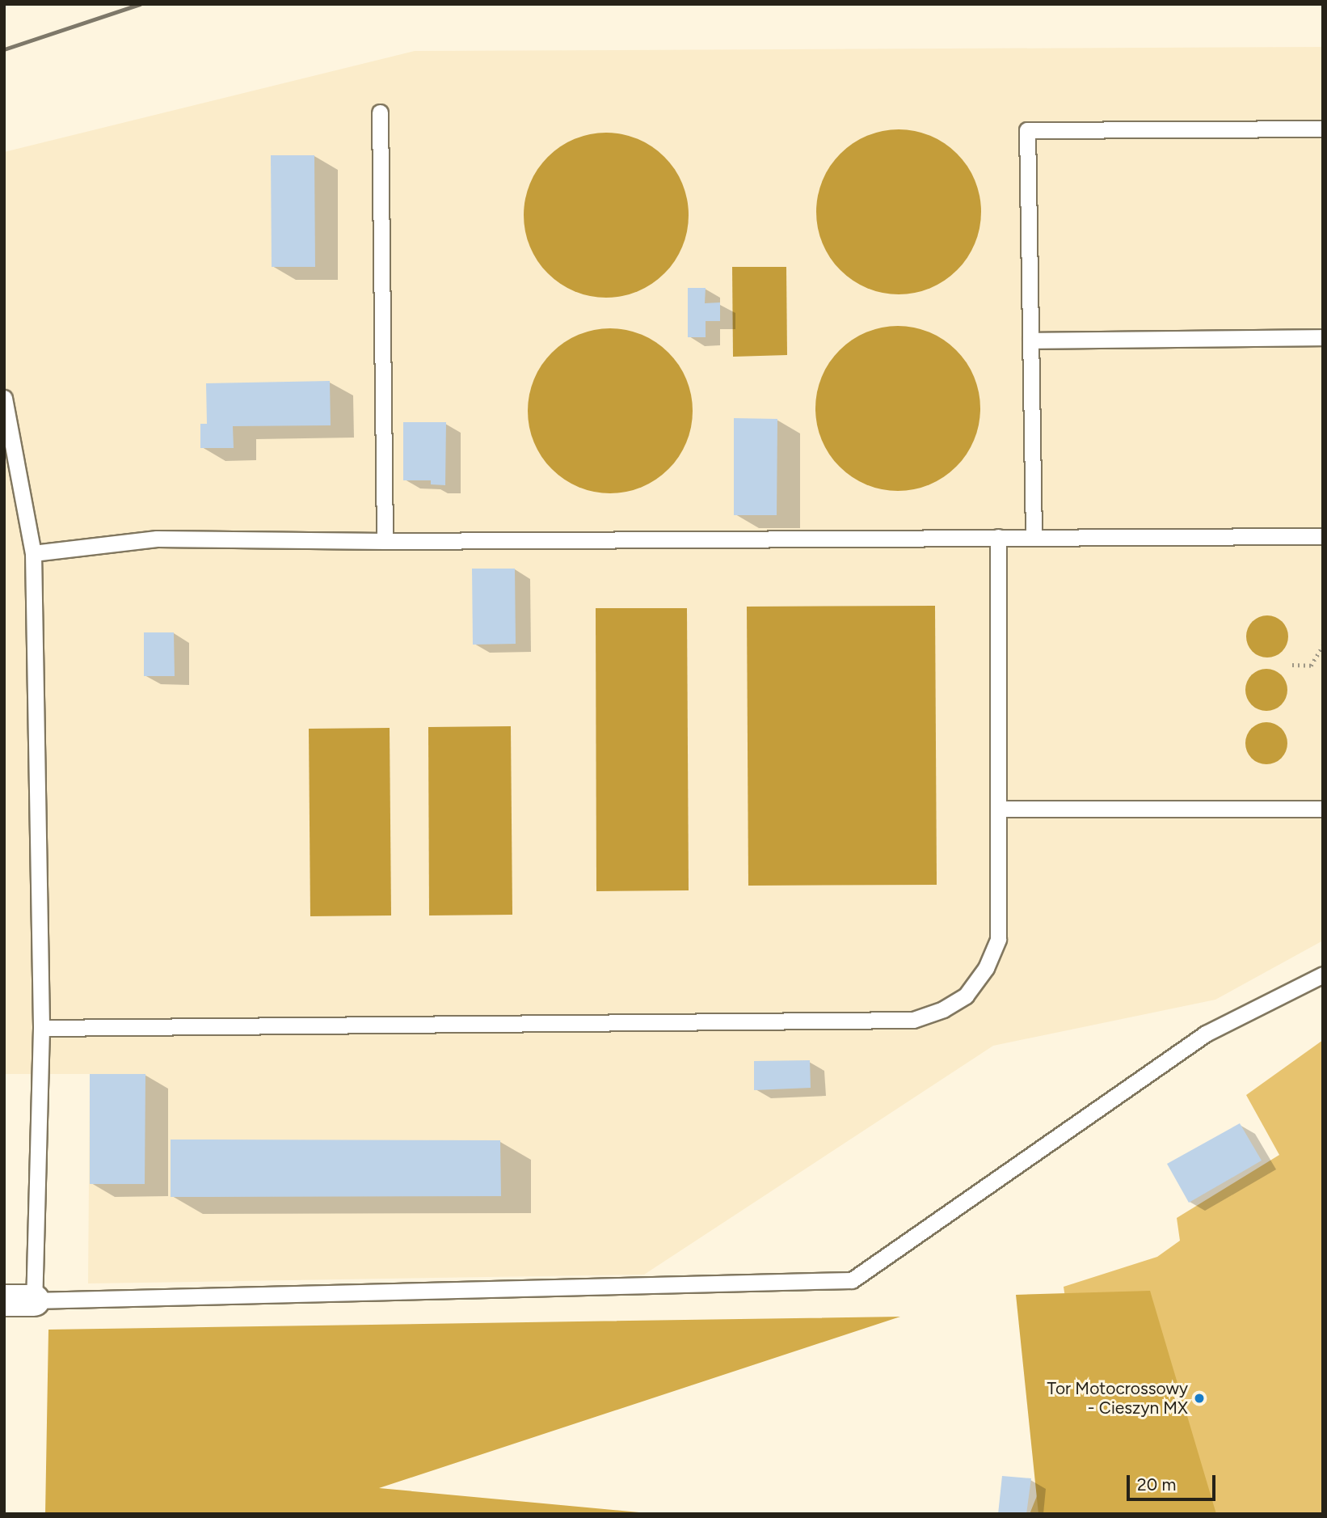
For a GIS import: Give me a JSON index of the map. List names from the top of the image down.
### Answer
{
  "places": ["Tor Motocrossowy - Cieszyn MX"],
  "scale_bar": "20 m"
}
